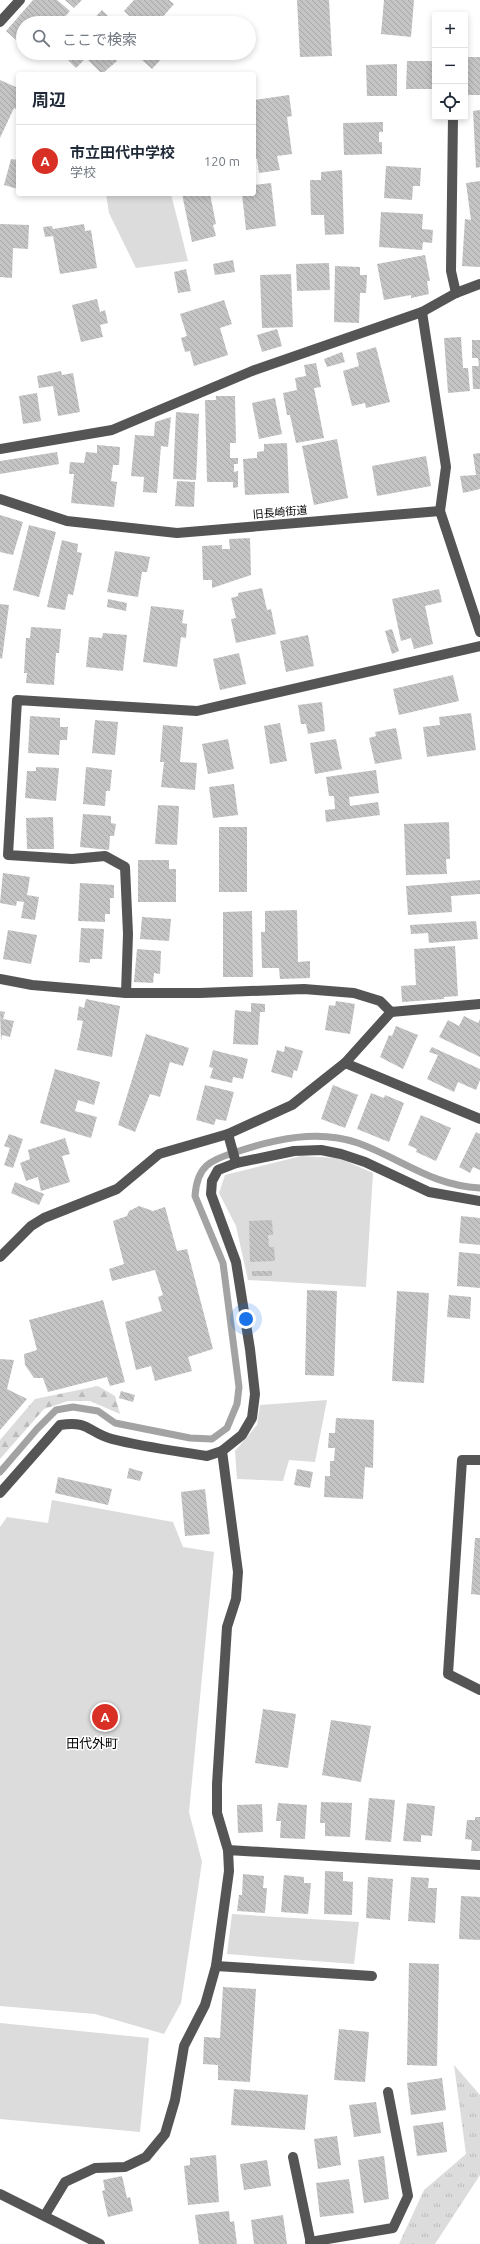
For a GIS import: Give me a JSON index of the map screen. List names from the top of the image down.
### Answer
{
  "streets": {
    "street": ["旧長崎街道"]
  },
  "districts": ["田代外町"],
  "page": {
    "map_buttons": ["+", "−"],
    "search": "ここで検索",
    "heading": "周辺",
    "list": [
      {
        "mark": "A",
        "name": "市立田代中学校",
        "note": "学校",
        "value": "120 m"
      }
    ],
    "pins": "A"
  }
}
